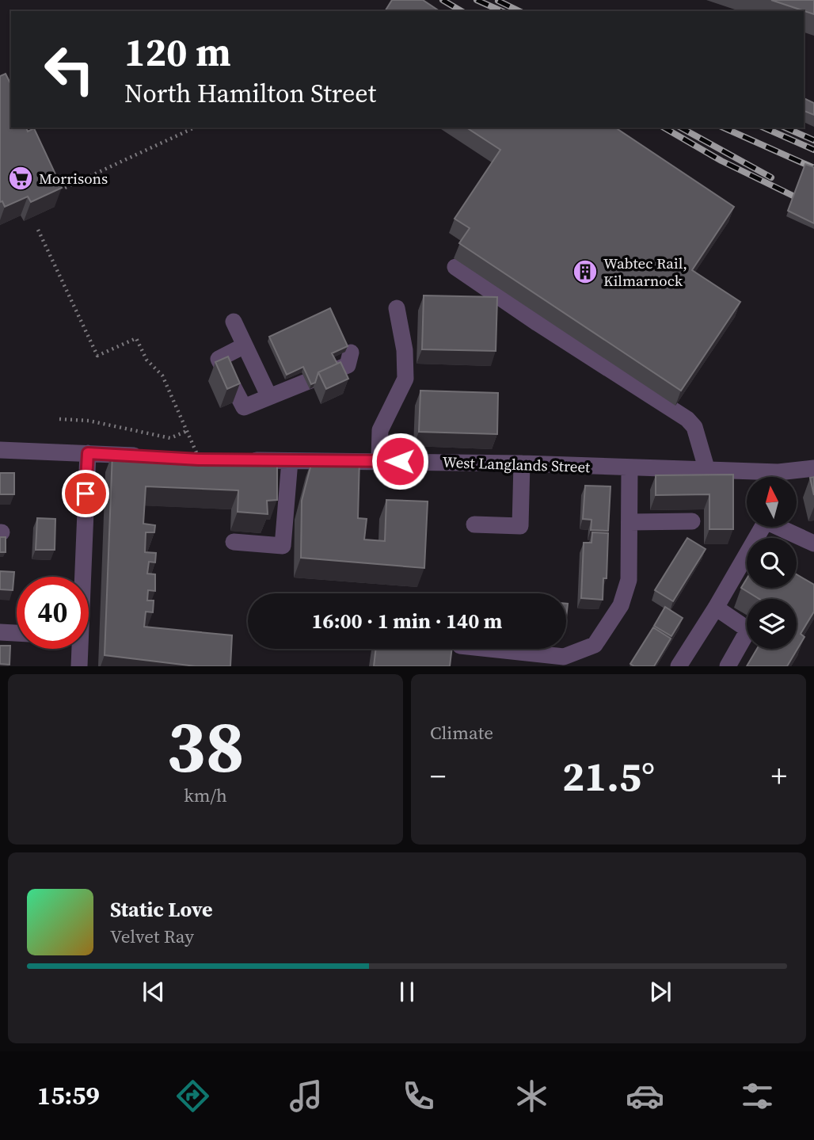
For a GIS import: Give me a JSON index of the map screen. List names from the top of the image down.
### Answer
{
  "streets": {
    "street": ["West Langlands Street"]
  },
  "places": {
    "supermarket": ["Morrisons"],
    "building": ["Wabtec Rail, Kilmarnock"]
  },
  "north": "top",
  "page": {
    "turn": ["120 m", "North Hamilton Street"],
    "limit": "40",
    "trip": "16:00 · 1 min · 140 m",
    "tile": [
      ["38", "km/h"],
      "Climate"
    ],
    "heat": ["−", "21.5°", "+"],
    "song": ["Static Love", "Velvet Ray"],
    "tabs": "15:59"
  }
}
